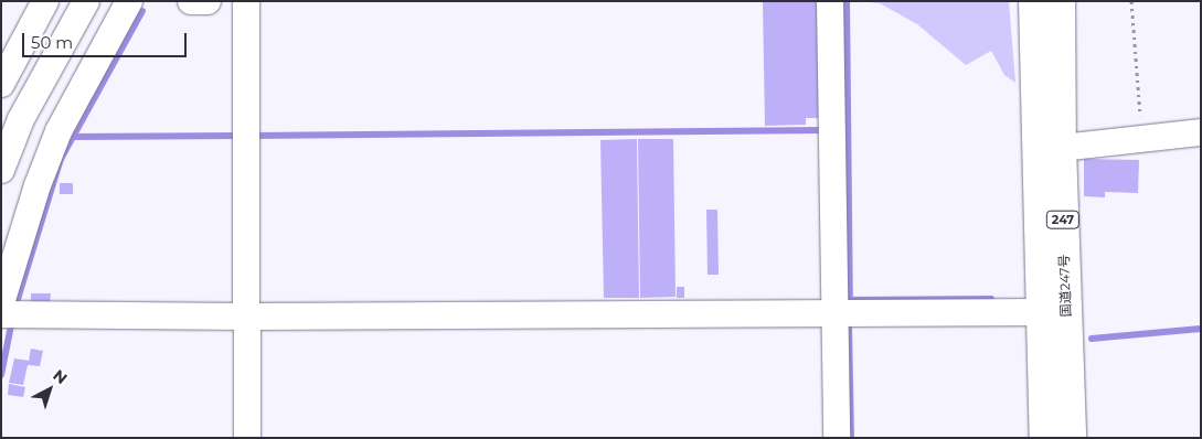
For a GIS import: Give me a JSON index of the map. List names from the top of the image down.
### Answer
{
  "streets": {
    "highway": ["247", "国道247号"]
  },
  "scale_bar": "50 m",
  "north": "top right"
}
